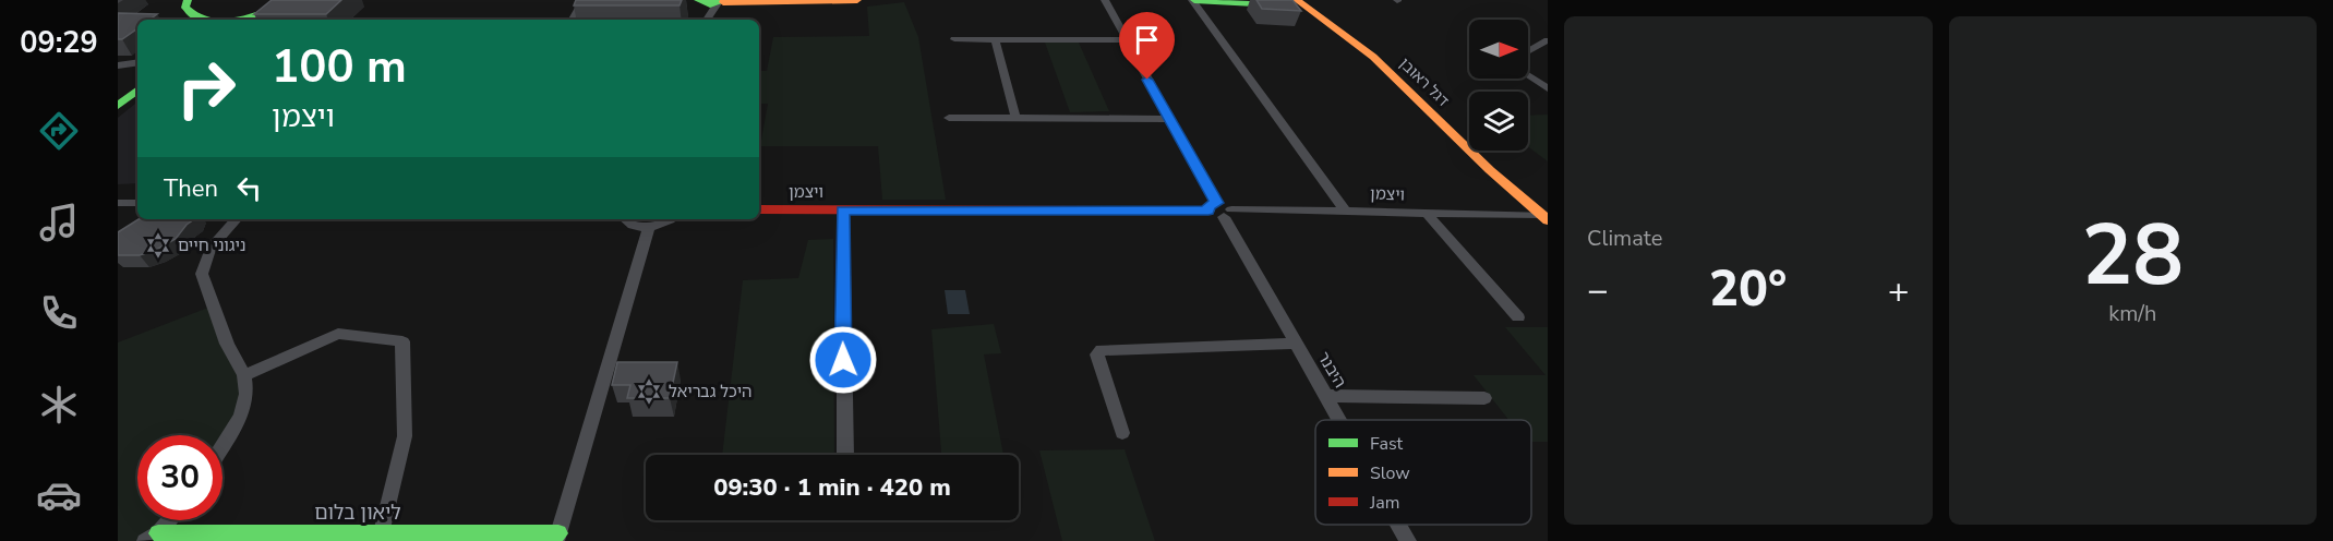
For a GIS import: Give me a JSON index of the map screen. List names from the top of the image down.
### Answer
{
  "streets": {
    "street": [
      "דגל ראובן",
      "ויצמן",
      "היבנר",
      "ליאון בלום"
    ]
  },
  "crossings": [
    ["דגל ראובן", "ויצמן"],
    ["ויצמן", "היבנר"]
  ],
  "places": {
    "synagogue": ["ניגוני חיים", "היכל גבריאל"]
  },
  "legend": ["Fast", "Slow", "Jam"],
  "north": "right",
  "page": {
    "tabs": "09:29",
    "tile": [
      "Climate",
      ["28", "km/h"]
    ],
    "turn": ["100 m", "ויצמן"],
    "then": "Then",
    "heat": ["−", "20°", "+"],
    "limit": "30",
    "trip": "09:30 · 1 min · 420 m"
  }
}
